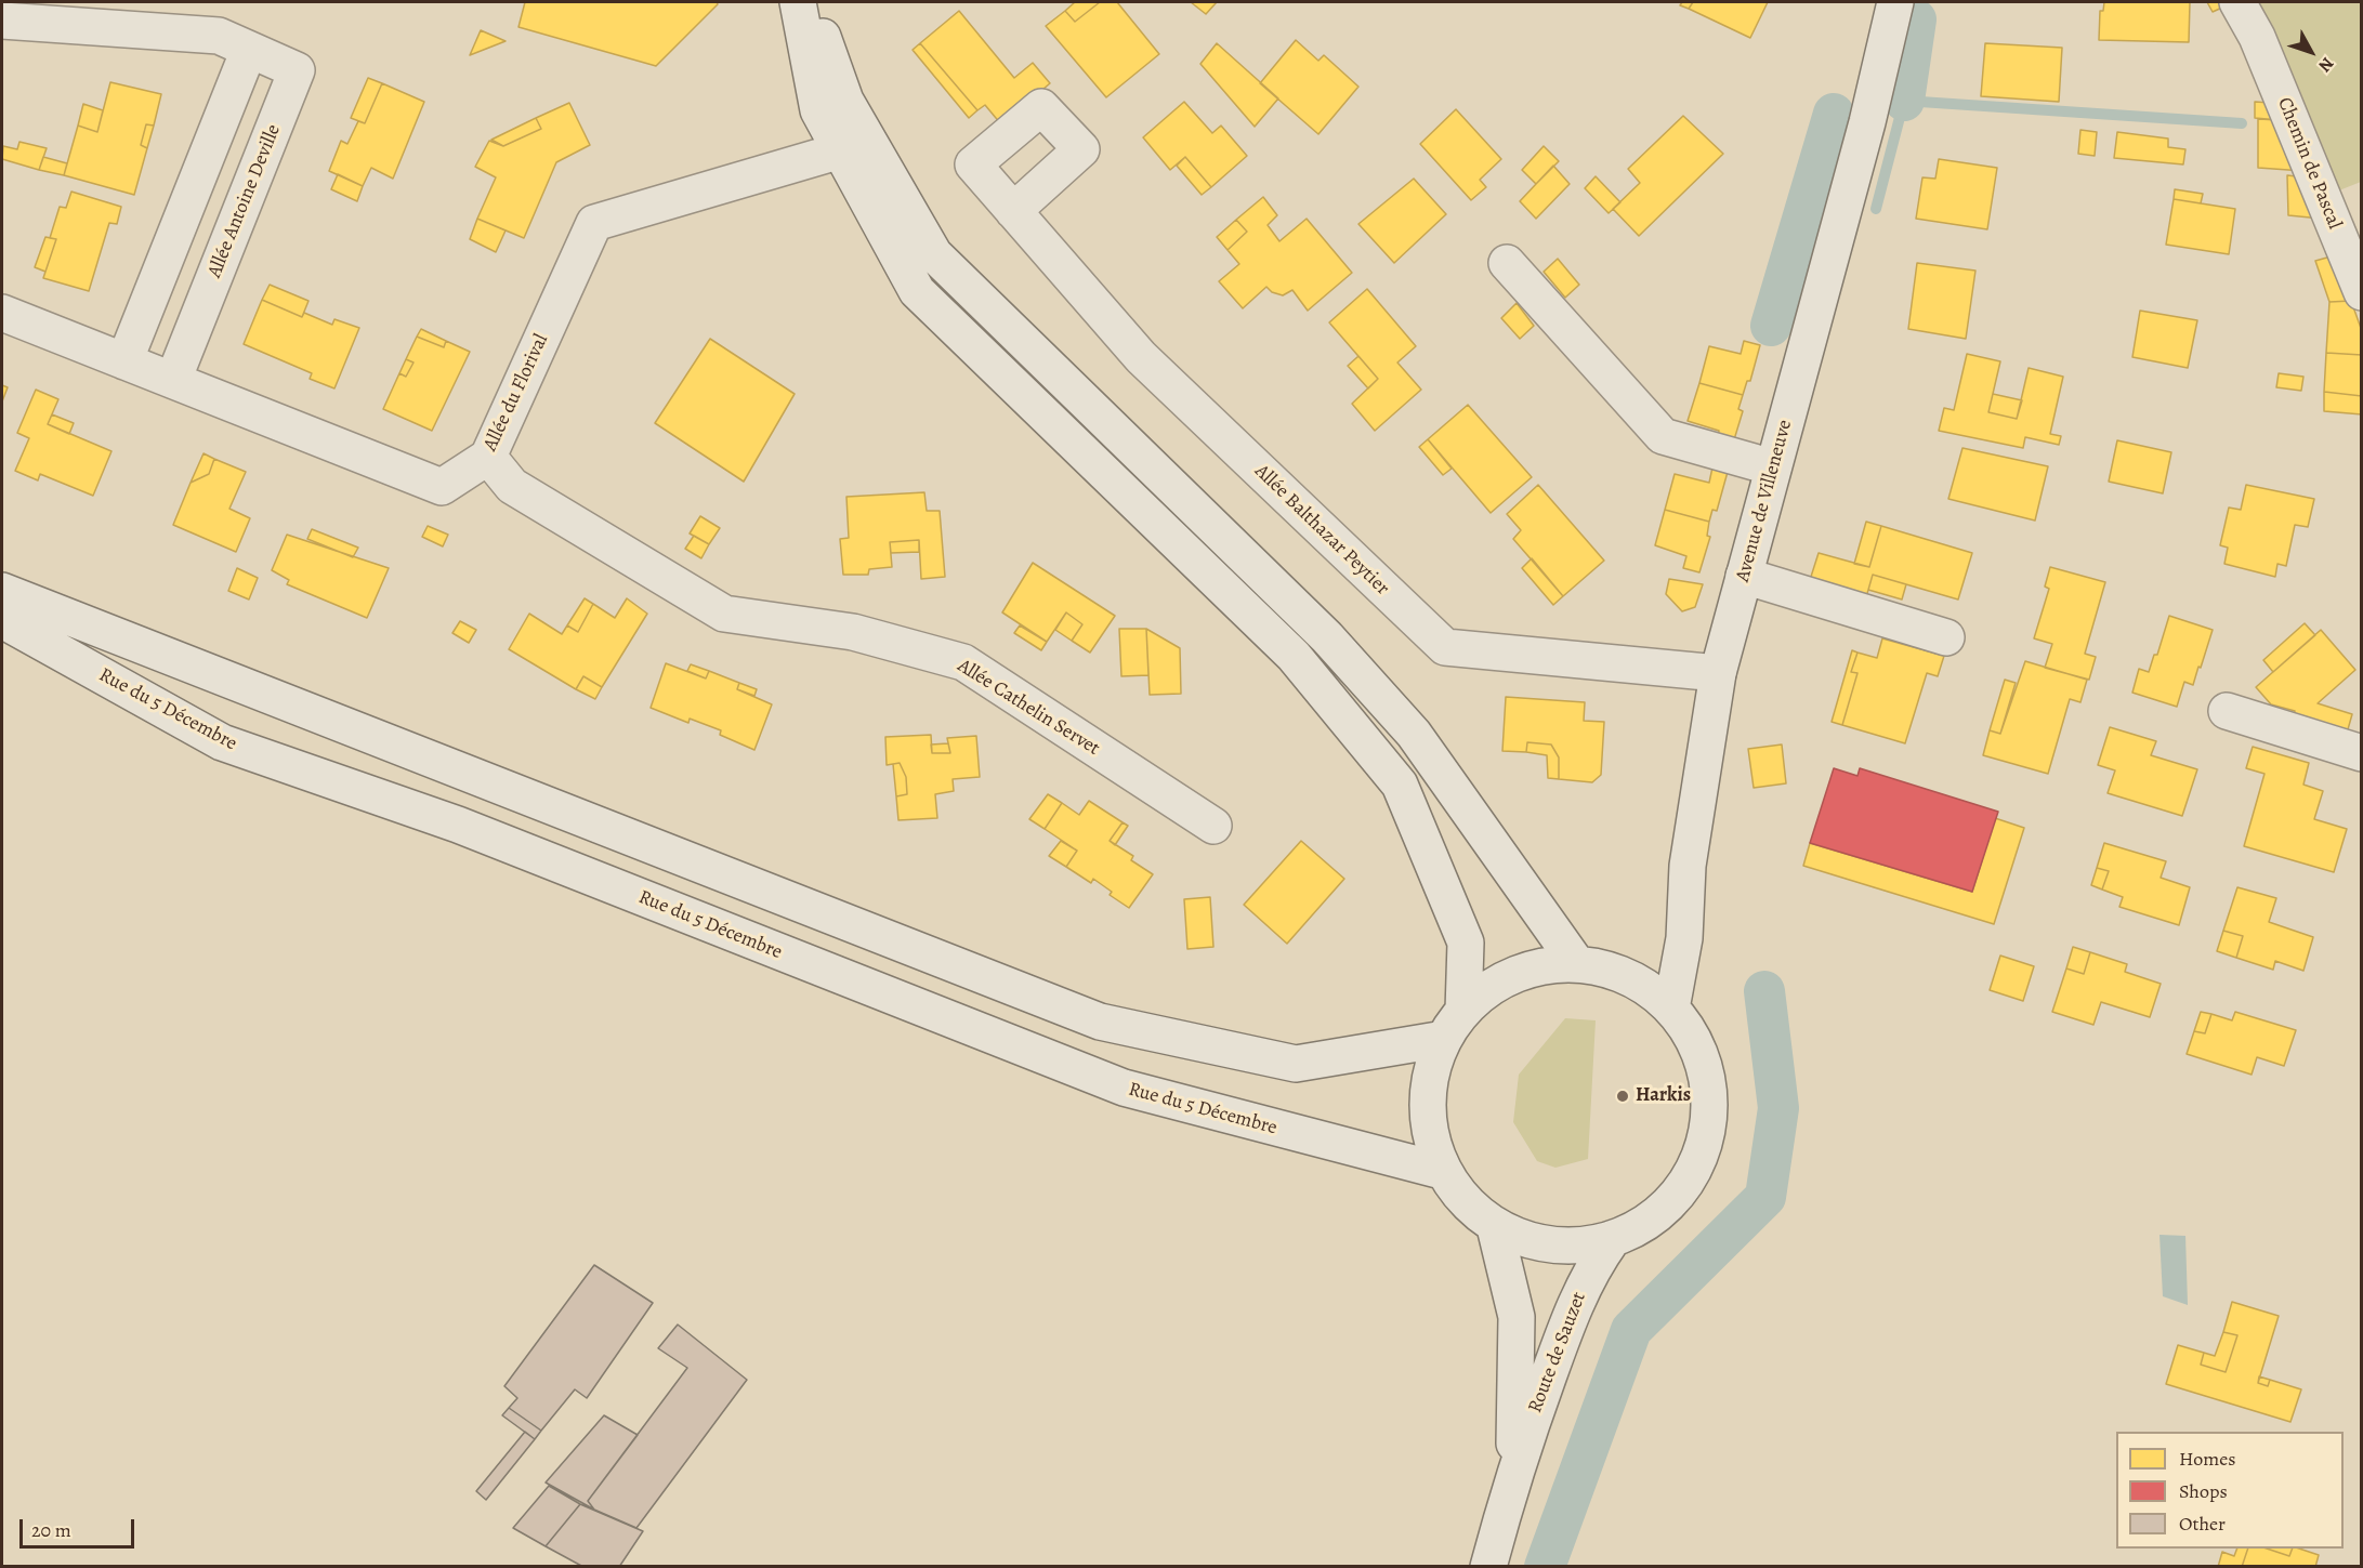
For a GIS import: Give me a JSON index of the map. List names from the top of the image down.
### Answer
{
  "streets": {
    "main road": [
      "Chemin de Pascal",
      "Allée Antoine Deville",
      "Allée du Florival",
      "Avenue de Villeneuve",
      "Allée Balthazar Peytier",
      "Allée Cathelin Servet",
      "Rue du 5 Décembre",
      "Route de Sauzet"
    ]
  },
  "crossings": [
    ["Allée Antoine Deville", "Allée du Florival"],
    ["Allée du Florival", "Allée Cathelin Servet"],
    ["Avenue de Villeneuve", "Allée Balthazar Peytier"]
  ],
  "places": ["Harkis"],
  "legend": ["Homes", "Shops", "Other"],
  "scale_bar": "20 m",
  "north": "bottom right"
}
